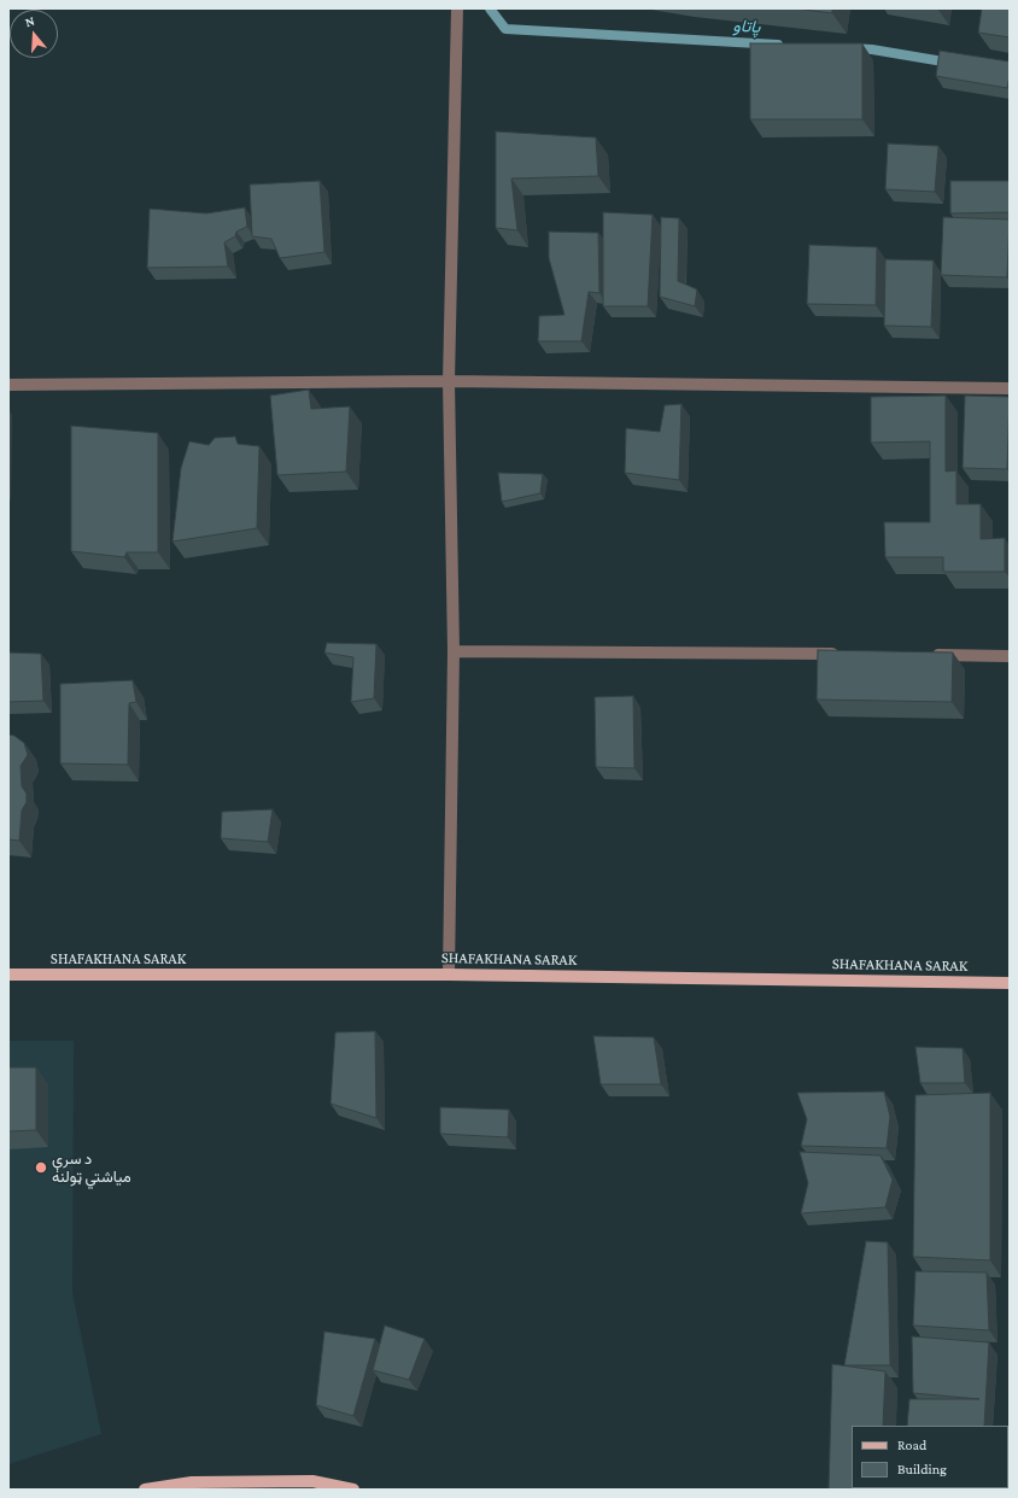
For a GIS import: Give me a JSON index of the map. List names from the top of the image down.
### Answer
{
  "streets": {
    "main road": ["SHAFAKHANA SARAK"]
  },
  "water": ["پاتاو"],
  "places": ["د سرې مياشتي ټولنه"],
  "legend": ["Road", "Building"],
  "north": "top"
}
